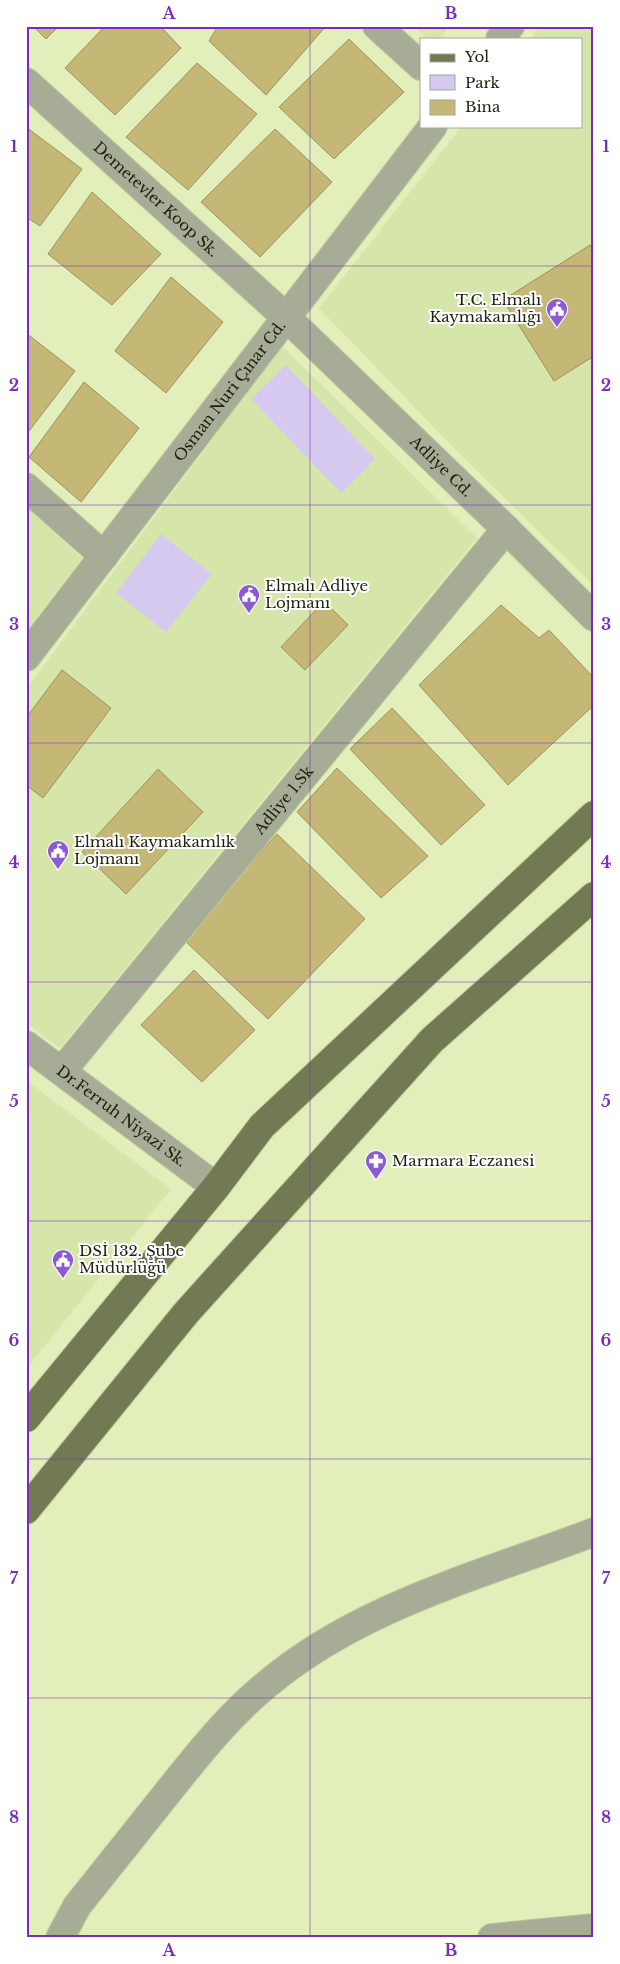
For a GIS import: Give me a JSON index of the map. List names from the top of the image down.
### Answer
{
  "streets": {
    "street": [
      "Demetevler Koop Sk.",
      "Osman Nuri Çınar Cd.",
      "Adliye Cd.",
      "Adliye 1.Sk",
      "Dr.Ferruh Niyazi Sk."
    ]
  },
  "crossings": [
    ["Demetevler Koop Sk.", "Osman Nuri Çınar Cd."],
    ["Demetevler Koop Sk.", "Adliye Cd."],
    ["Osman Nuri Çınar Cd.", "Adliye Cd."],
    ["Adliye Cd.", "Adliye 1.Sk"],
    ["Adliye 1.Sk", "Dr.Ferruh Niyazi Sk."]
  ],
  "places": {
    "public building": [
      "T.C. Elmalı Kaymakamlığı",
      "Elmalı Adliye Lojmanı",
      "Elmalı Kaymakamlık Lojmanı",
      "DSİ 132. Şube Müdürlüğü"
    ],
    "pharmacy": ["Marmara Eczanesi"]
  },
  "legend": ["Yol", "Park", "Bina"],
  "grid": {
    "columns": ["A", "B"],
    "rows": [
      "1",
      "2",
      "3",
      "4",
      "5",
      "6",
      "7",
      "8"
    ]
  }
}
